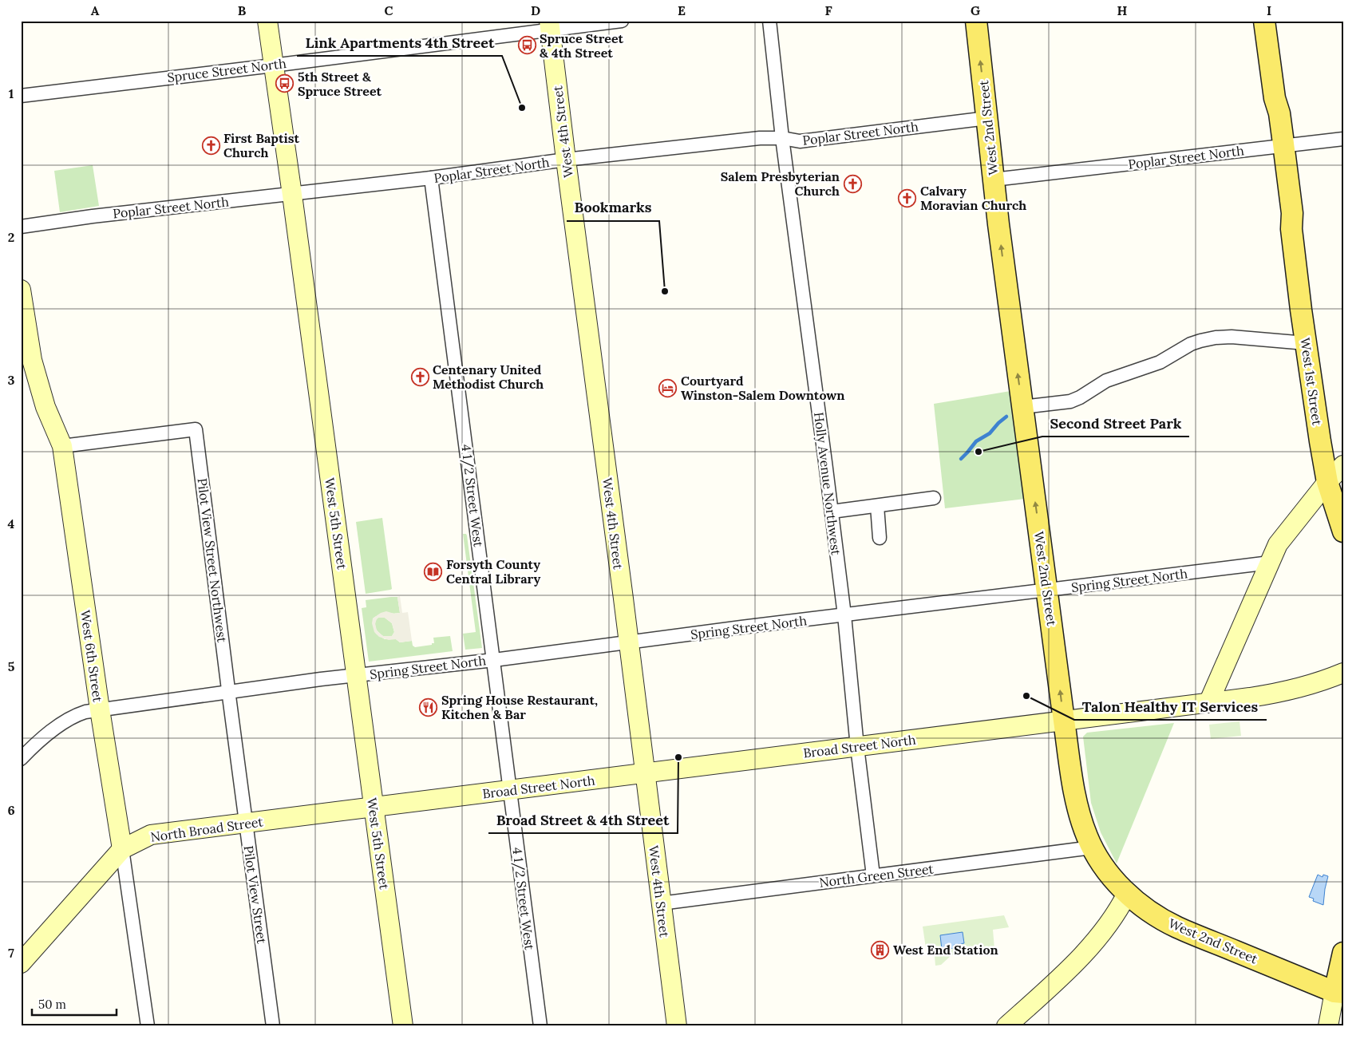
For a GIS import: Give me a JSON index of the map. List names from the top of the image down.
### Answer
{
  "streets": {
    "main road": [
      "West 2nd Street",
      "West 4th Street",
      "West 1st Street",
      "West 5th Street",
      "West 6th Street",
      "Broad Street North",
      "North Broad Street"
    ],
    "street": [
      "Spruce Street North",
      "Poplar Street North",
      "Holly Avenue Northwest",
      "4 1/2 Street West",
      "Pilot View Street Northwest",
      "Spring Street North",
      "North Green Street",
      "Pilot View Street"
    ]
  },
  "crossings": [
    ["Spruce Street North", "West 4th Street"],
    ["Spruce Street North", "West 5th Street"],
    ["West 2nd Street", "Poplar Street North"],
    ["West 2nd Street", "Spring Street North"],
    ["West 2nd Street", "Broad Street North"],
    ["West 2nd Street", "North Green Street"],
    ["West 4th Street", "Poplar Street North"],
    ["West 4th Street", "Spring Street North"],
    ["West 4th Street", "Broad Street North"],
    ["West 4th Street", "North Green Street"],
    ["Poplar Street North", "West 1st Street"],
    ["Poplar Street North", "Holly Avenue Northwest"],
    ["Poplar Street North", "4 1/2 Street West"],
    ["Poplar Street North", "West 5th Street"],
    ["Holly Avenue Northwest", "Spring Street North"],
    ["Holly Avenue Northwest", "Broad Street North"],
    ["Holly Avenue Northwest", "North Green Street"],
    ["4 1/2 Street West", "Spring Street North"],
    ["4 1/2 Street West", "Broad Street North"],
    ["West 5th Street", "Spring Street North"],
    ["West 5th Street", "Broad Street North"],
    ["West 5th Street", "North Broad Street"],
    ["Pilot View Street Northwest", "Spring Street North"],
    ["Pilot View Street Northwest", "West 6th Street"],
    ["Pilot View Street Northwest", "Pilot View Street"],
    ["Spring Street North", "West 6th Street"],
    ["Spring Street North", "Pilot View Street"],
    ["West 6th Street", "North Broad Street"],
    ["Broad Street North", "North Broad Street"],
    ["North Broad Street", "Pilot View Street"]
  ],
  "one_way": ["West 2nd Street"],
  "places": {
    "bus stop": ["Spruce Street & 4th Street", "5th Street & Spruce Street"],
    "other": [
      "Link Apartments 4th Street",
      "Bookmarks",
      "Second Street Park",
      "Talon Healthy IT Services",
      "Broad Street & 4th Street"
    ],
    "church": [
      "First Baptist Church",
      "Salem Presbyterian Church",
      "Calvary Moravian Church",
      "Centenary United Methodist Church"
    ],
    "hotel": ["Courtyard Winston-Salem Downtown"],
    "library": ["Forsyth County Central Library"],
    "restaurant": ["Spring House Restaurant, Kitchen & Bar"],
    "building": ["West End Station"]
  },
  "scale_bar": "50 m",
  "grid": {
    "columns": [
      "A",
      "B",
      "C",
      "D",
      "E",
      "F",
      "G",
      "H",
      "I"
    ],
    "rows": [
      "1",
      "2",
      "3",
      "4",
      "5",
      "6",
      "7"
    ]
  }
}
